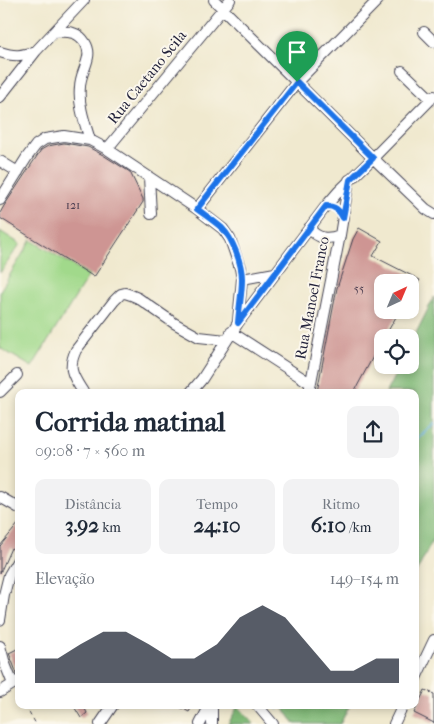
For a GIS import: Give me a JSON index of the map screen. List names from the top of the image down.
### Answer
{
  "streets": {
    "street": ["Rua Caetano Scila", "Rua Manoel Franco"]
  },
  "house_numbers": ["121", "55"],
  "north": "top right",
  "page": {
    "heading": ["Corrida matinal", "09:08 · 7 × 560 m"],
    "stats": [
      ["Distância", "3.92 km"],
      ["Tempo", "24:10"],
      ["Ritmo", "6:10 /km"]
    ],
    "chart": ["Elevação", "149–154 m"]
  }
}
